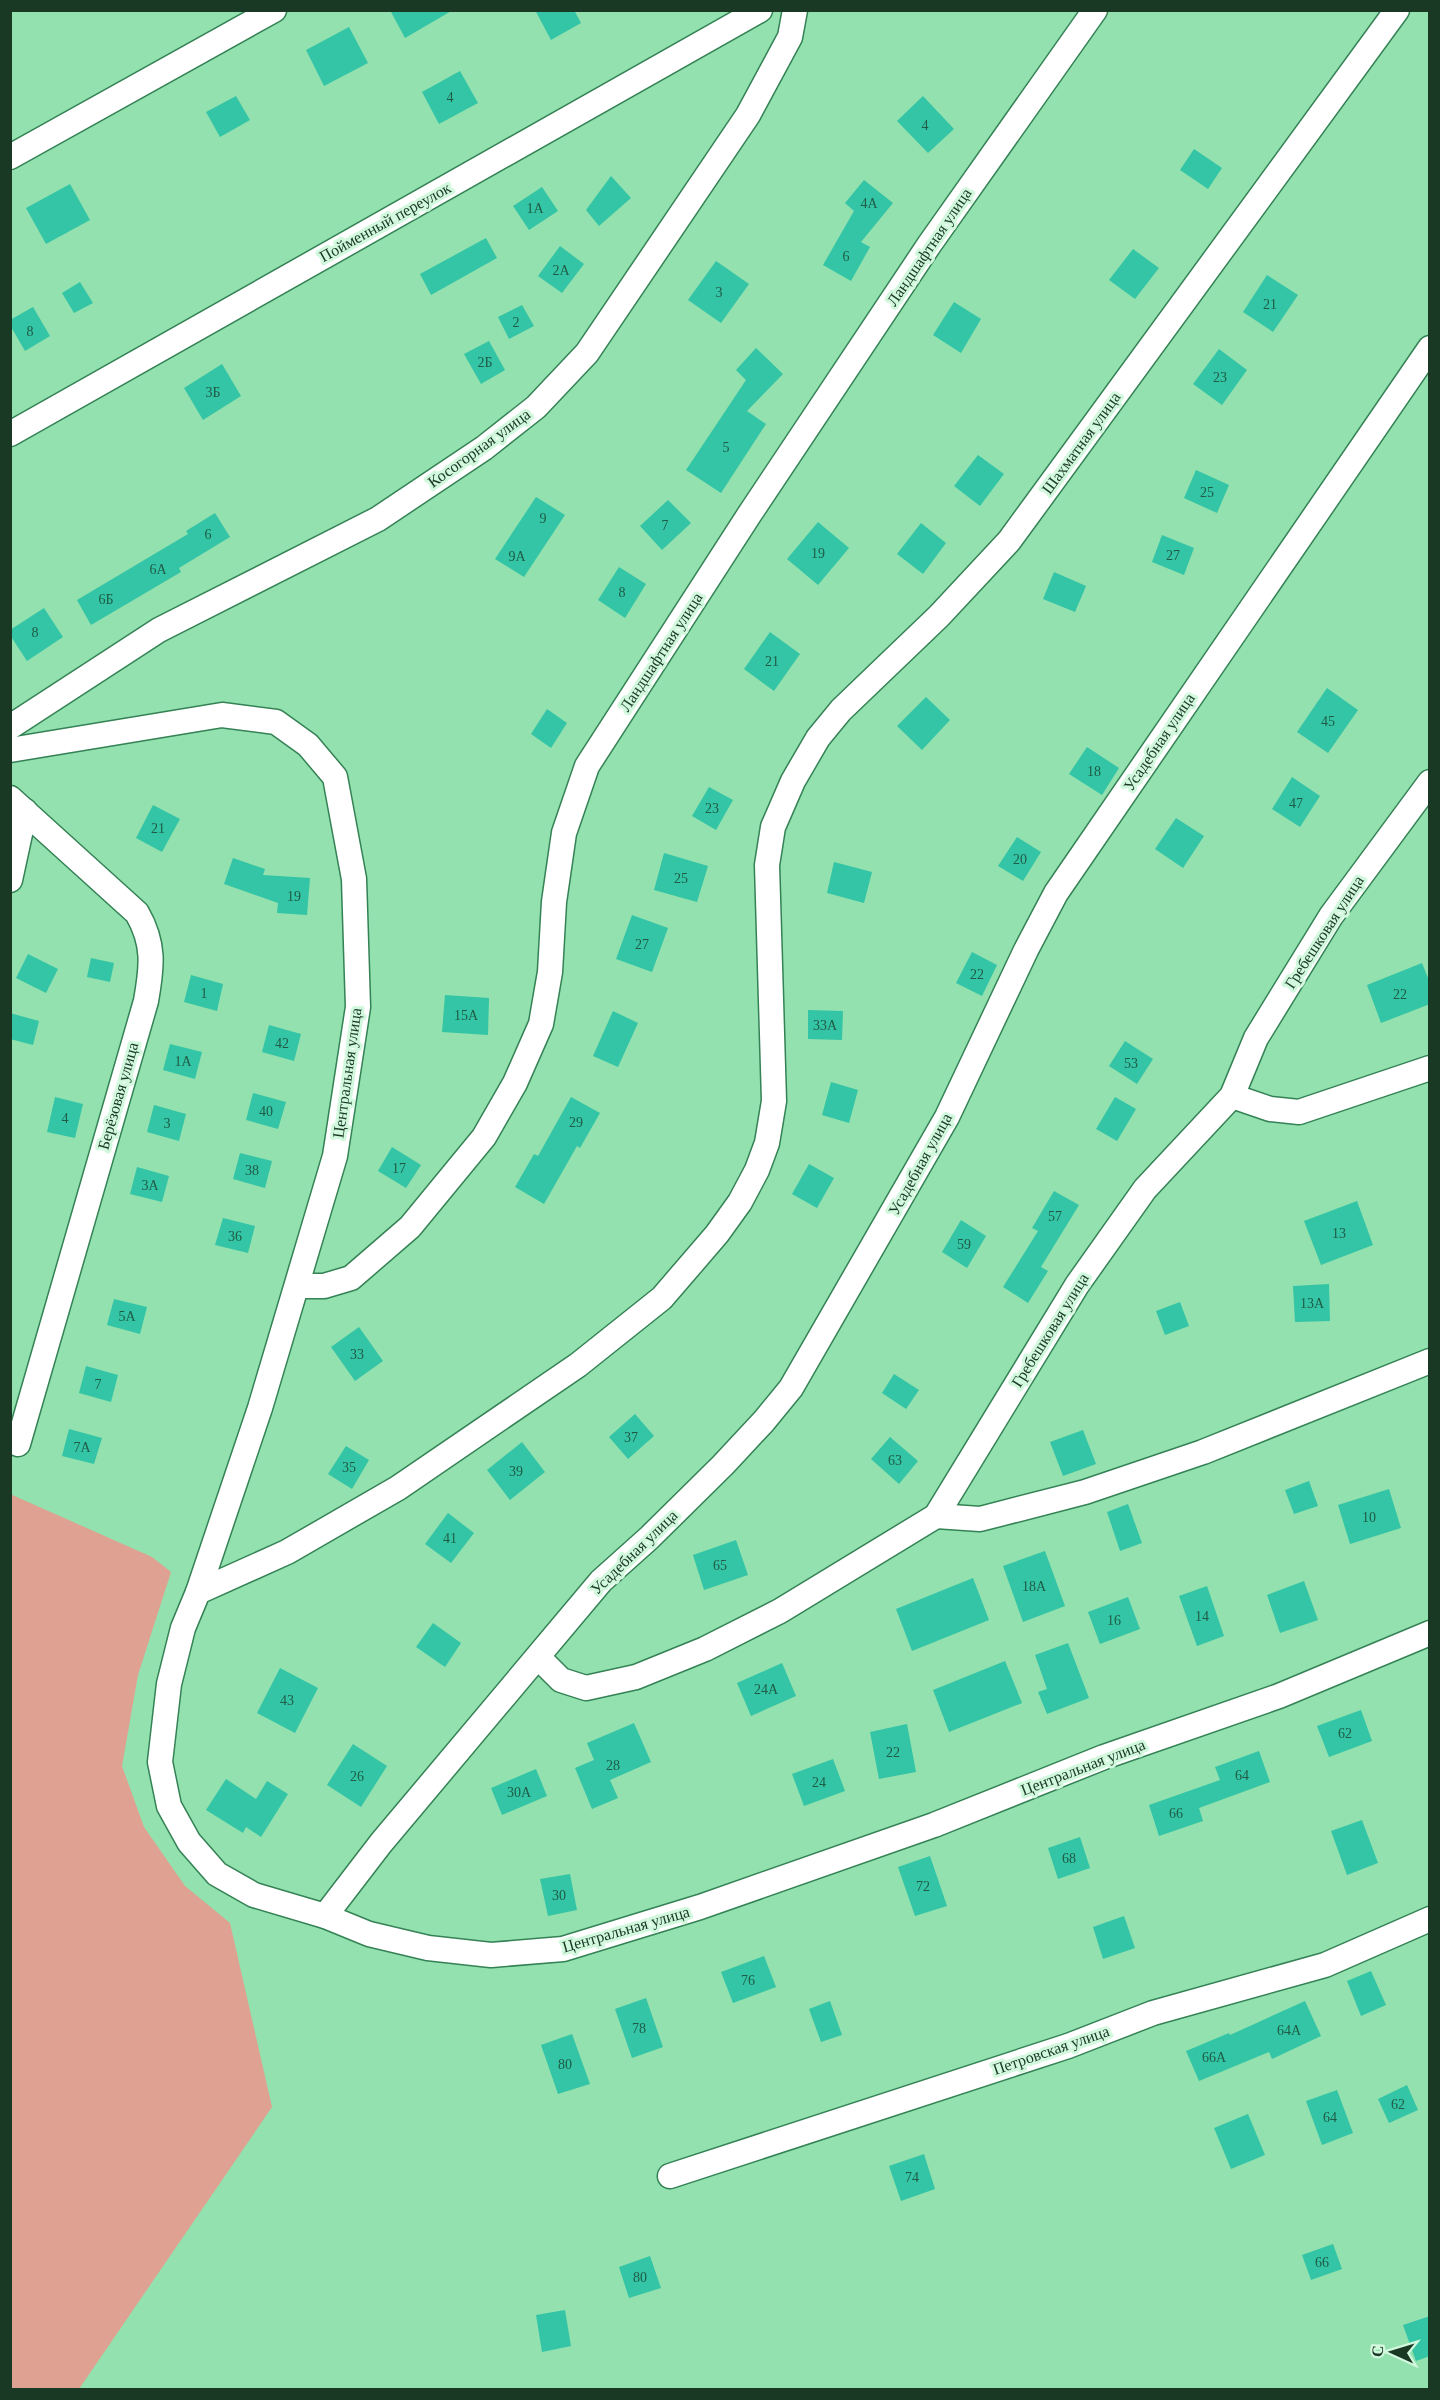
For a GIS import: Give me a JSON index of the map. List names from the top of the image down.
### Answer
{
  "streets": {
    "street": [
      "Пойменный переулок",
      "Ландшафтная улица",
      "Шахматная улица",
      "Косогорная улица",
      "Усадебная улица",
      "Гребешковая улица",
      "Центральная улица",
      "Берёзовая улица",
      "Петровская улица"
    ]
  },
  "crossings": [
    ["Ландшафтная улица", "Центральная улица"],
    ["Шахматная улица", "Центральная улица"],
    ["Усадебная улица", "Гребешковая улица"],
    ["Усадебная улица", "Центральная улица"]
  ],
  "house_numbers": [
    "4",
    "4",
    "4А",
    "1А",
    "6",
    "2А",
    "3",
    "21",
    "2",
    "8",
    "2Б",
    "23",
    "3Б",
    "5",
    "25",
    "9",
    "7",
    "6",
    "19",
    "27",
    "9А",
    "6А",
    "8",
    "6Б",
    "8",
    "21",
    "45",
    "18",
    "47",
    "23",
    "21",
    "20",
    "25",
    "19",
    "27",
    "22",
    "1",
    "22",
    "15А",
    "33А",
    "42",
    "1А",
    "53",
    "40",
    "4",
    "29",
    "3",
    "17",
    "38",
    "3А",
    "57",
    "13",
    "36",
    "59",
    "13А",
    "5А",
    "33",
    "7",
    "37",
    "7А",
    "63",
    "35",
    "39",
    "10",
    "41",
    "65",
    "18А",
    "14",
    "16",
    "24А",
    "43",
    "62",
    "22",
    "28",
    "64",
    "26",
    "24",
    "30А",
    "66",
    "68",
    "72",
    "30",
    "76",
    "78",
    "64А",
    "66А",
    "80",
    "62",
    "64",
    "74",
    "66",
    "80"
  ],
  "north": "left"
}
